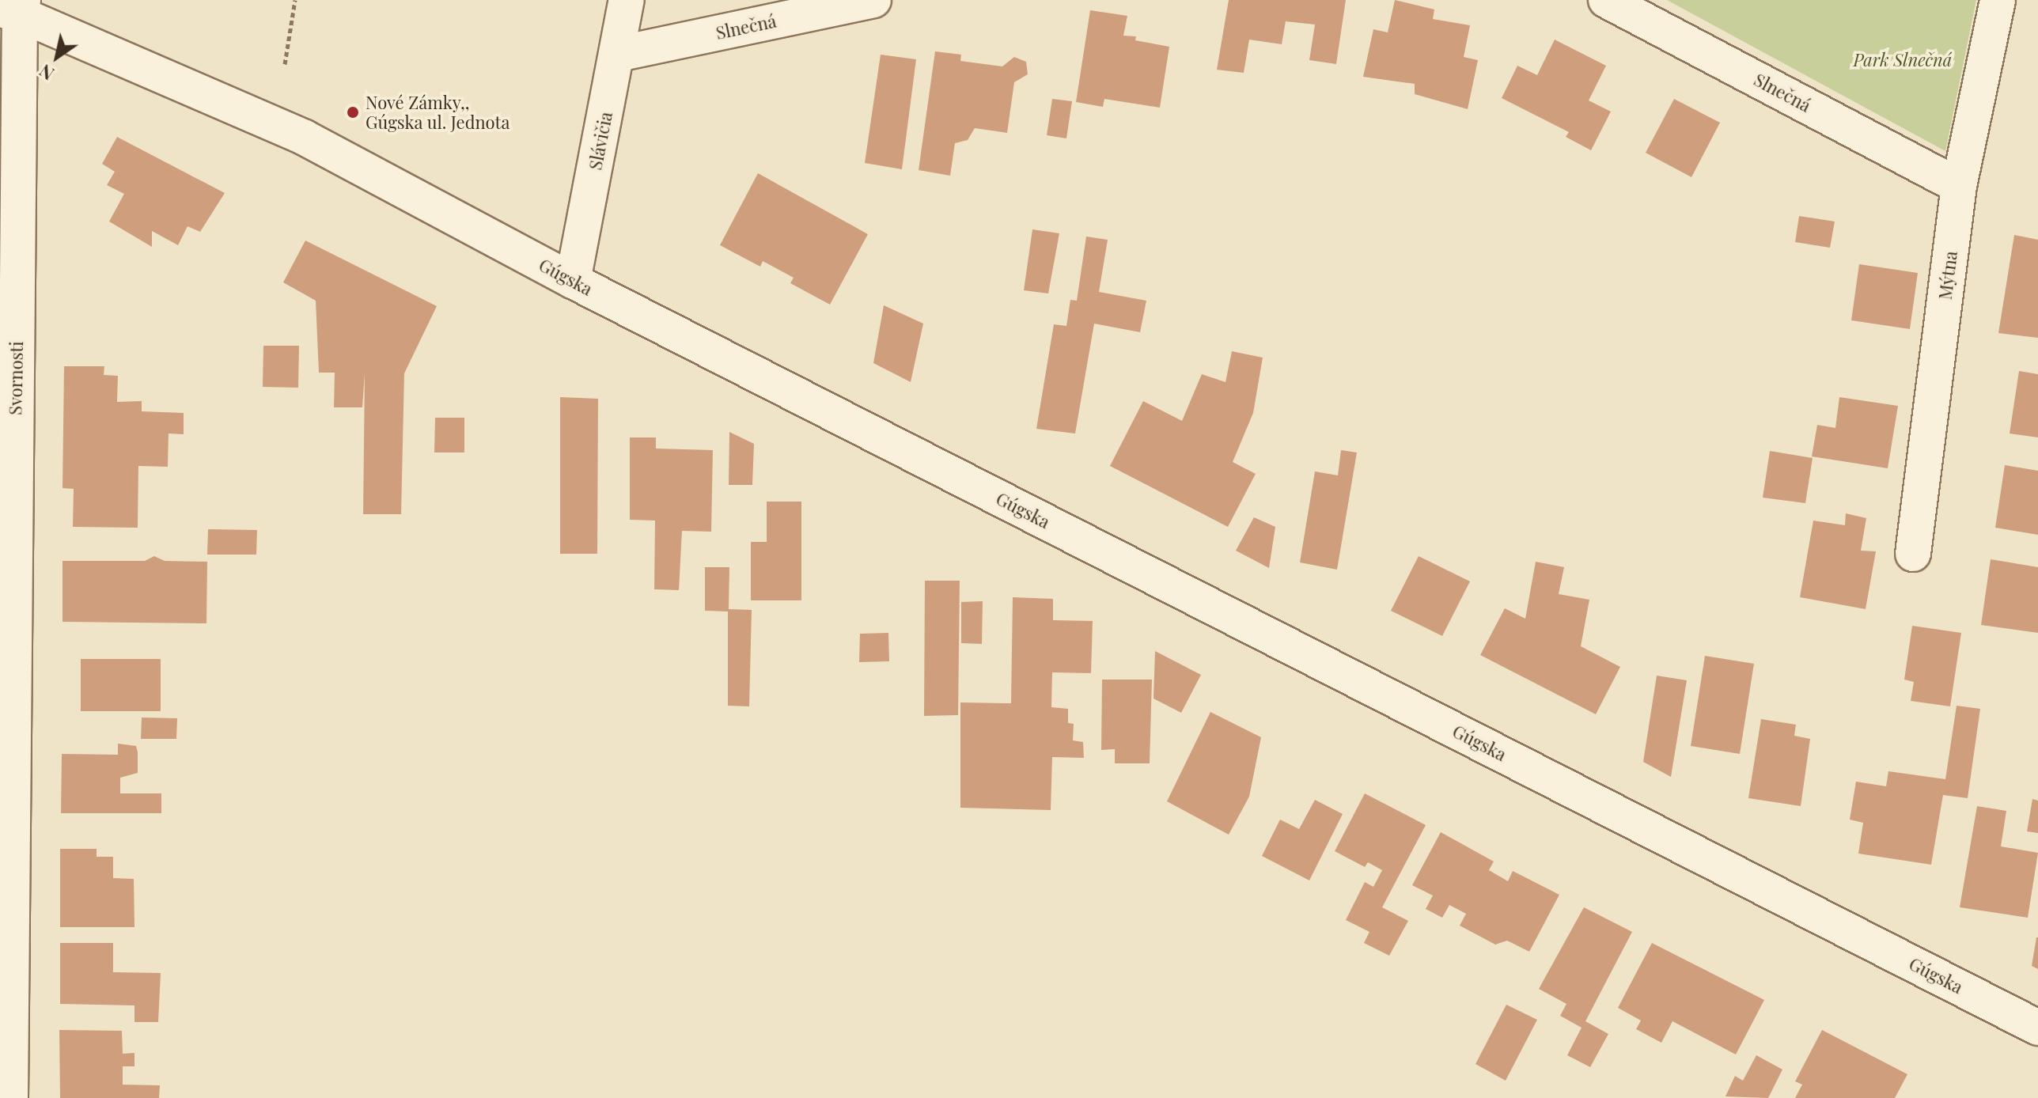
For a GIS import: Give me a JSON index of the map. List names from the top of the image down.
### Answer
{
  "streets": {
    "street": [
      "Slnečná",
      "Slávičia",
      "Mýtna",
      "Gúgska",
      "Svornosti"
    ]
  },
  "crossings": [
    ["Slnečná", "Slávičia"],
    ["Slnečná", "Mýtna"],
    ["Slávičia", "Gúgska"],
    ["Gúgska", "Svornosti"]
  ],
  "parks": ["Park Slnečná"],
  "places": ["Nové Zámky,, Gúgska ul. Jednota"],
  "north": "bottom left"
}
